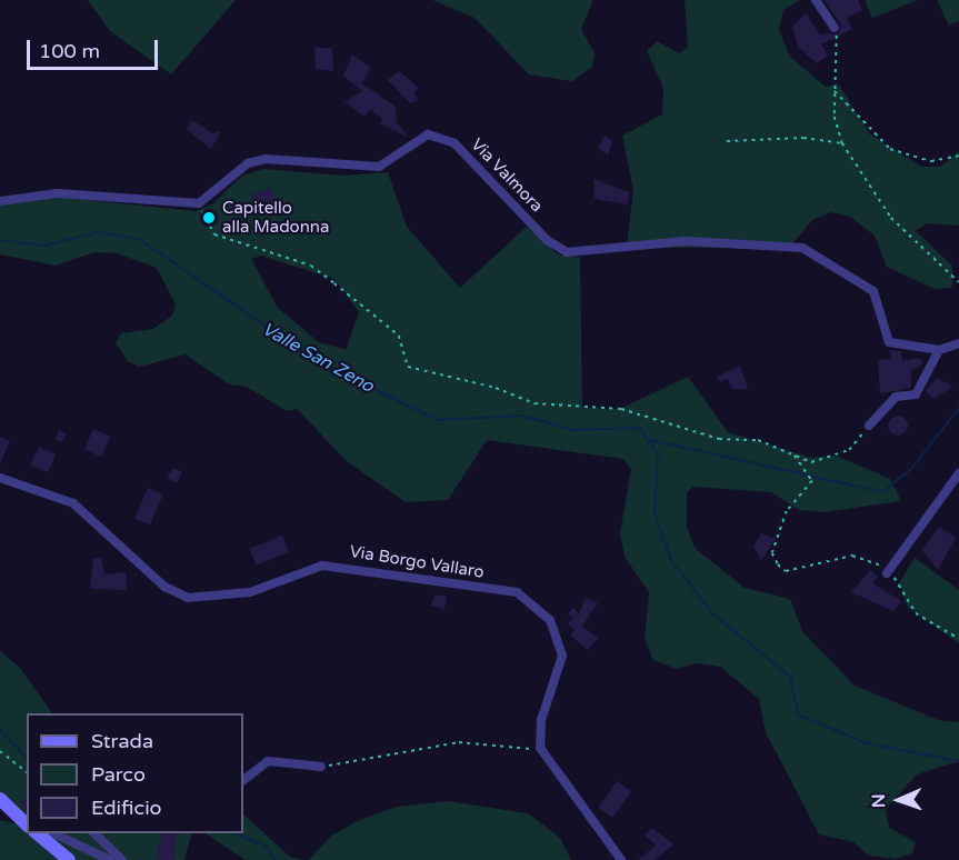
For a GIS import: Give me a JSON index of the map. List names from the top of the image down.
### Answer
{
  "streets": {
    "street": ["Via Valmora", "Via Borgo Vallaro"]
  },
  "water": ["Valle San Zeno"],
  "places": ["Capitello alla Madonna"],
  "legend": ["Strada", "Parco", "Edificio"],
  "scale_bar": "100 m",
  "north": "left"
}
